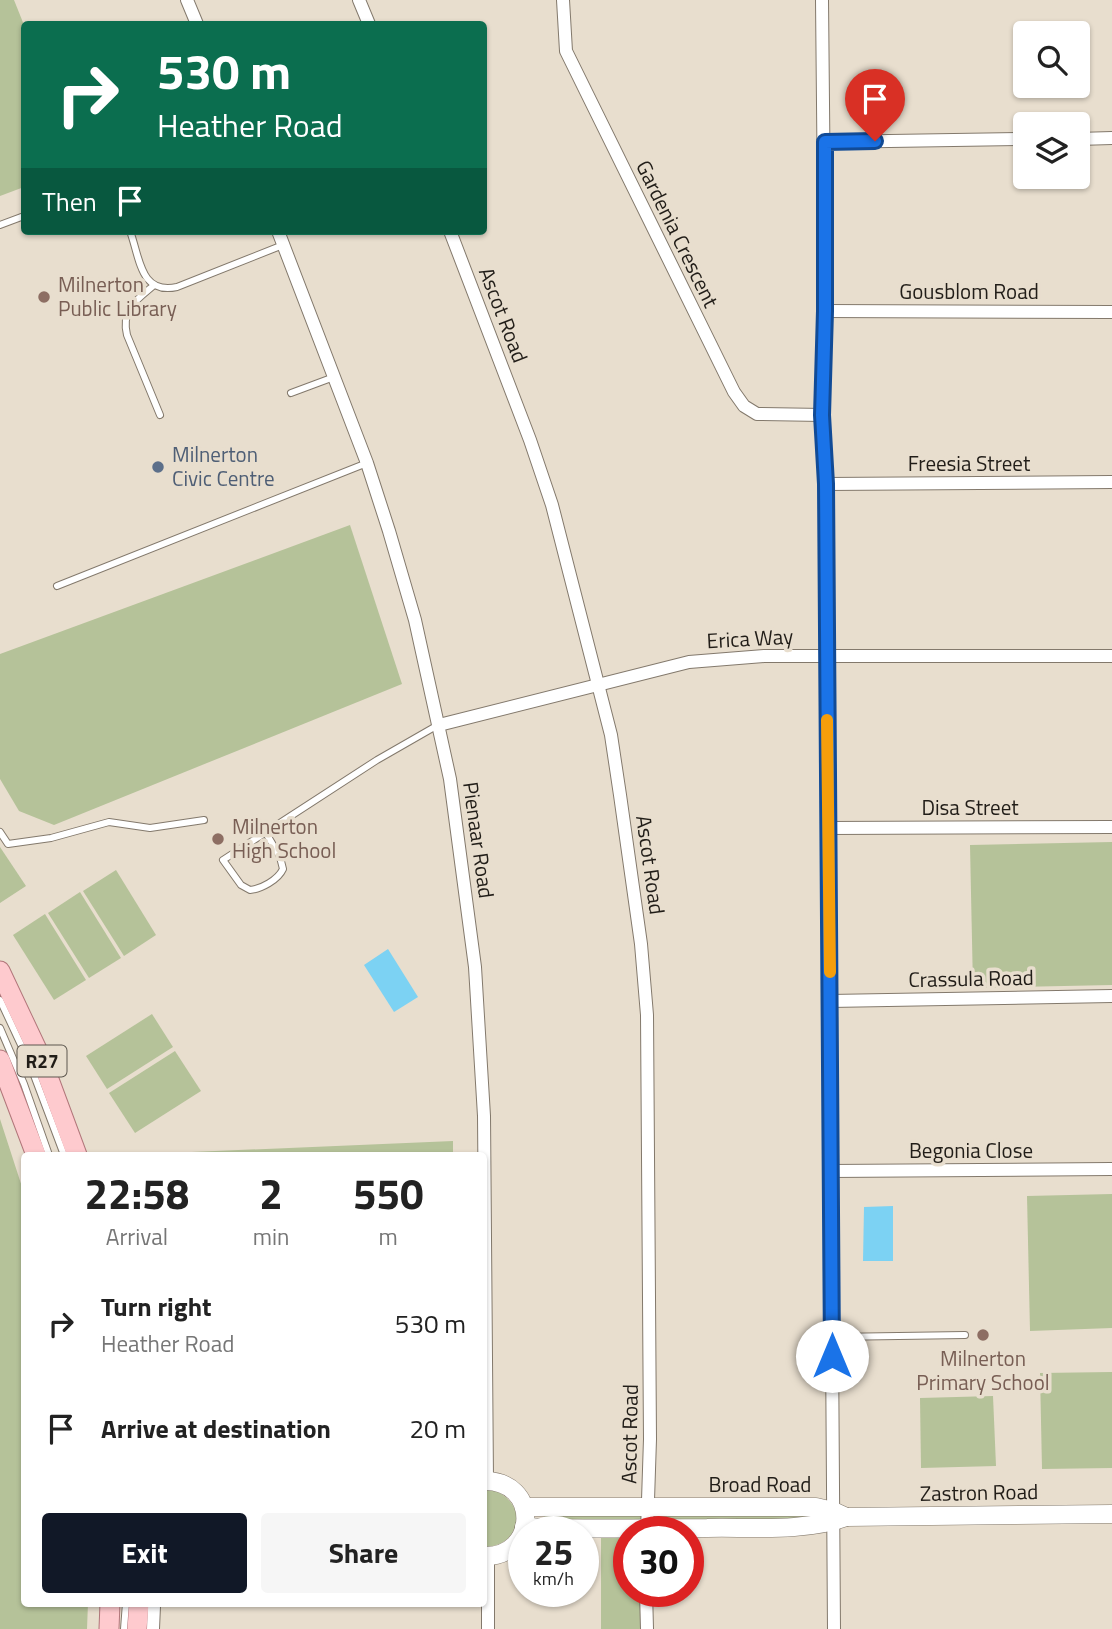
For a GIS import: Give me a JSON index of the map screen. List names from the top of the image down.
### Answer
{
  "streets": {
    "main road": ["R27"],
    "street": [
      "Gardenia Crescent",
      "Gousblom Road",
      "Ascot Road",
      "Freesia Street",
      "Erica Way",
      "Disa Street",
      "Pienaar Road",
      "Crassula Road",
      "Begonia Close",
      "Broad Road",
      "Zastron Road"
    ]
  },
  "crossings": [
    ["Ascot Road", "Erica Way"],
    ["Ascot Road", "Broad Road"],
    ["Erica Way", "Pienaar Road"],
    ["Broad Road", "Zastron Road"]
  ],
  "places": [
    "Milnerton Public Library",
    "Milnerton Civic Centre",
    "Milnerton High School",
    "Milnerton Primary School"
  ],
  "page": {
    "turn": ["530 m", "Heather Road"],
    "then": "Then",
    "eta": [
      "22:58",
      "Arrival",
      "2",
      "min",
      "550",
      "m"
    ],
    "list": [
      {
        "name": "Turn right",
        "note": "Heather Road",
        "value": "530 m"
      },
      {
        "name": "Arrive at destination",
        "value": "20 m"
      }
    ],
    "buttons": ["Exit", "Share"],
    "speed": "25 km/h",
    "limit": "30"
  }
}
